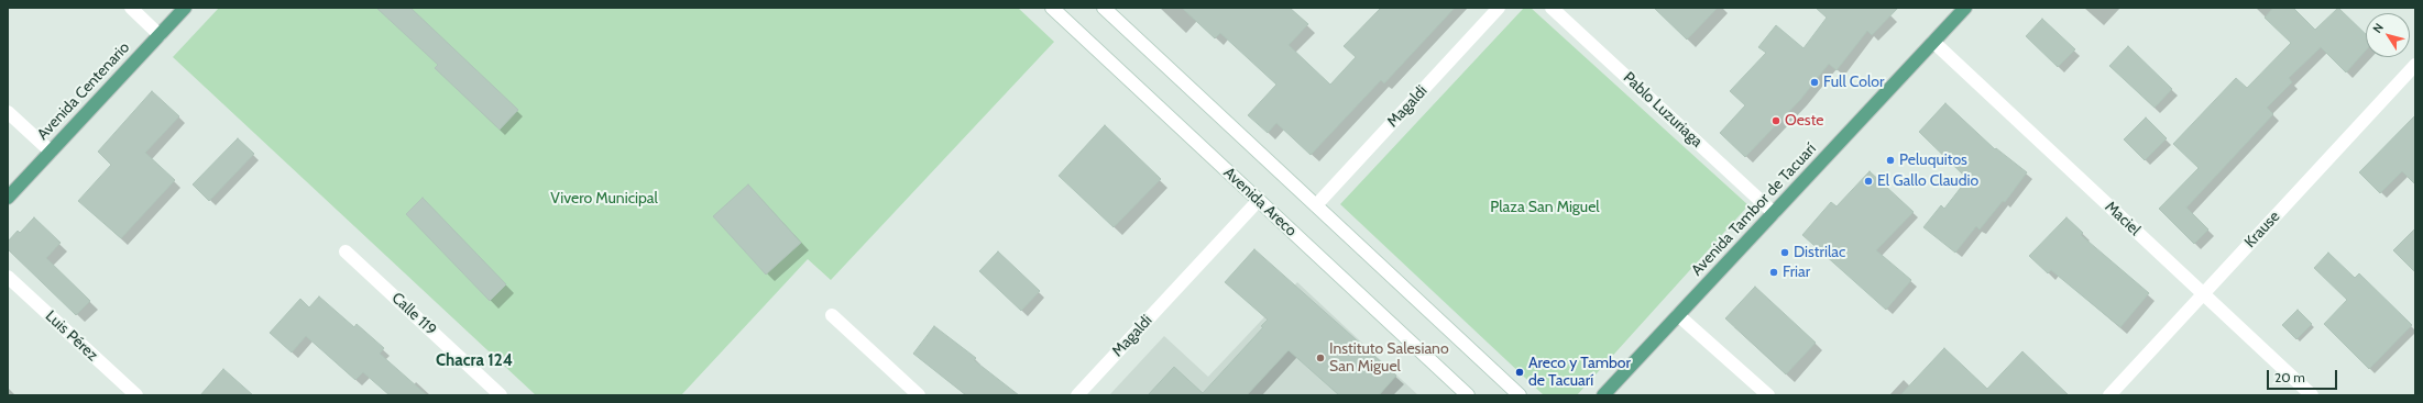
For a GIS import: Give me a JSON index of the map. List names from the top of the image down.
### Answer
{
  "streets": {
    "main road": ["Avenida Centenario", "Avenida Tambor de Tacuarí"],
    "street": [
      "Magaldi",
      "Pablo Luzuriaga",
      "Avenida Areco",
      "Maciel",
      "Krause",
      "Calle 119",
      "Luis Pérez"
    ]
  },
  "crossings": [
    ["Magaldi", "Avenida Areco"],
    ["Pablo Luzuriaga", "Avenida Tambor de Tacuarí"],
    ["Avenida Tambor de Tacuarí", "Maciel"],
    ["Maciel", "Krause"]
  ],
  "districts": ["Chacra 124"],
  "parks": ["Vivero Municipal", "Plaza San Miguel"],
  "places": [
    "Full Color",
    "Oeste",
    "Peluquitos",
    "El Gallo Claudio",
    "Distrilac",
    "Friar",
    "Instituto Salesiano San Miguel",
    "Areco y Tambor de Tacuarí"
  ],
  "scale_bar": "20 m",
  "north": "top left"
}
